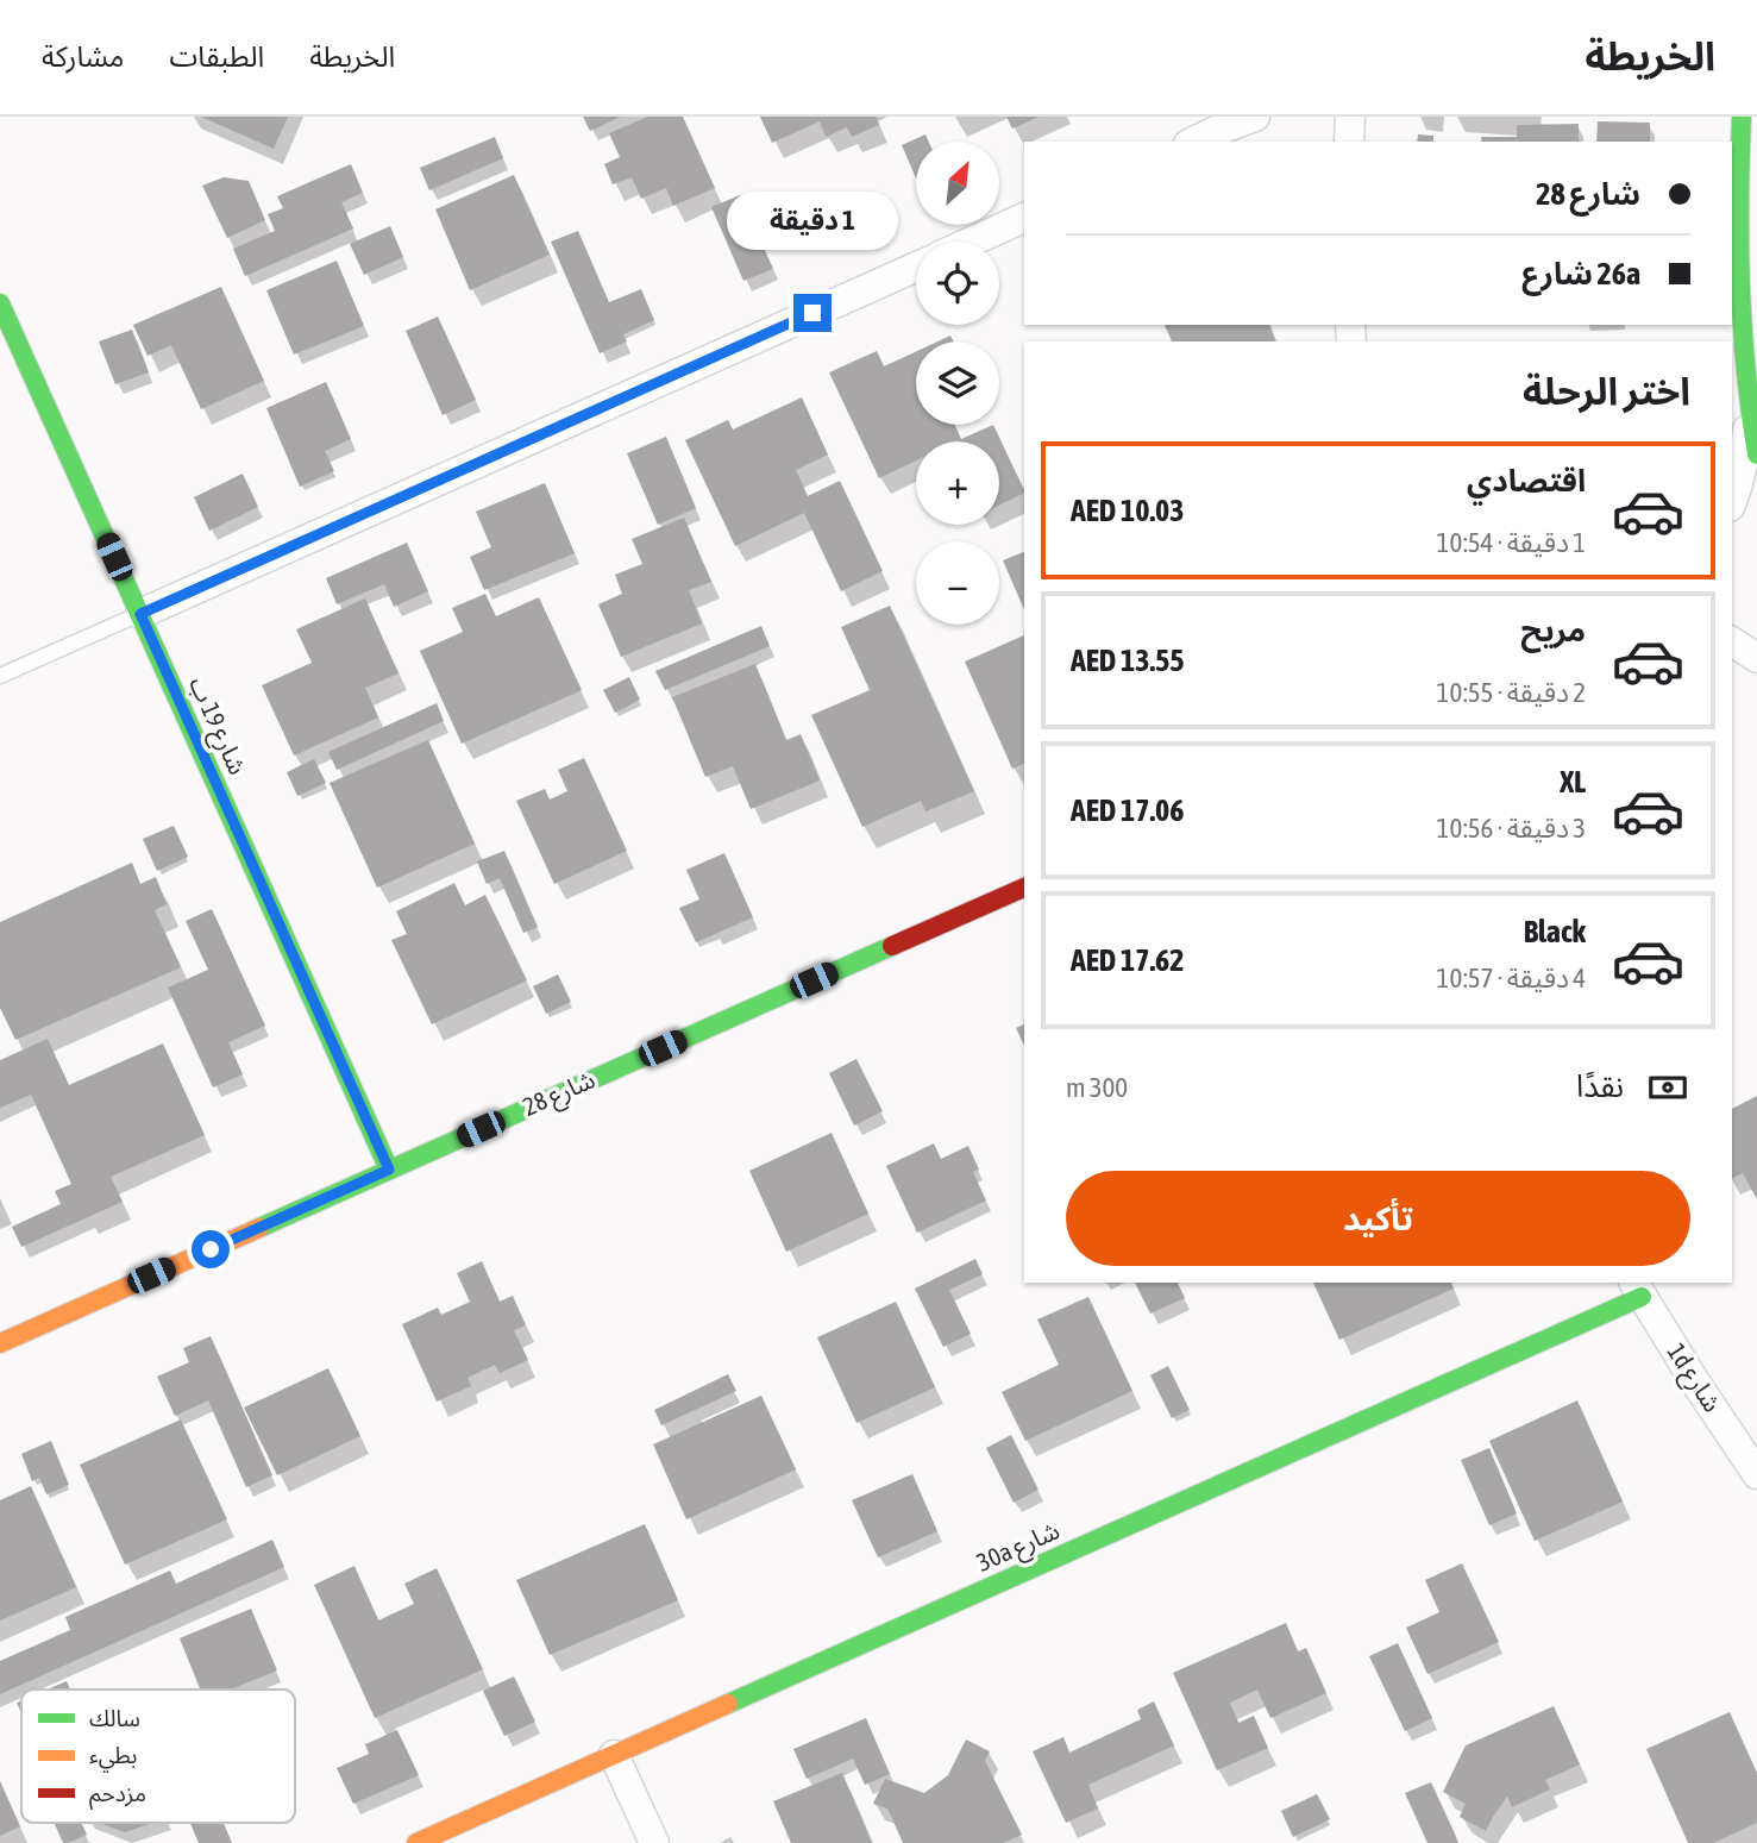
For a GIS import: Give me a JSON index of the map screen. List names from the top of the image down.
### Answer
{
  "streets": {
    "street": [
      "شارع 19 ب",
      "شارع 28",
      "1d شارع",
      "30a شارع"
    ]
  },
  "crossings": [
    ["شارع 19 ب", "شارع 28"],
    ["1d شارع", "30a شارع"]
  ],
  "legend": ["سالك", "بطيء", "مزدحم"],
  "north": "top right",
  "page": {
    "header": "الخريطة",
    "nav": ["الخريطة", "الطبقات", "مشاركة"],
    "map_buttons": ["+", "−"],
    "banner": ["شارع 28", "26a شارع"],
    "bubble": "1 دقيقة",
    "heading": "اختر الرحلة",
    "list": [
      {
        "name": "اقتصادي",
        "note": "1 دقيقة · 10:54",
        "value": "AED 10.03"
      },
      {
        "name": "مريح",
        "note": "2 دقيقة · 10:55",
        "value": "AED 13.55"
      },
      {
        "name": "XL",
        "note": "3 دقيقة · 10:56",
        "value": "AED 17.06"
      },
      {
        "name": "Black",
        "note": "4 دقيقة · 10:57",
        "value": "AED 17.62"
      }
    ],
    "pay": ["نقدًا", "300 m"],
    "buttons": "تأكيد"
  }
}
